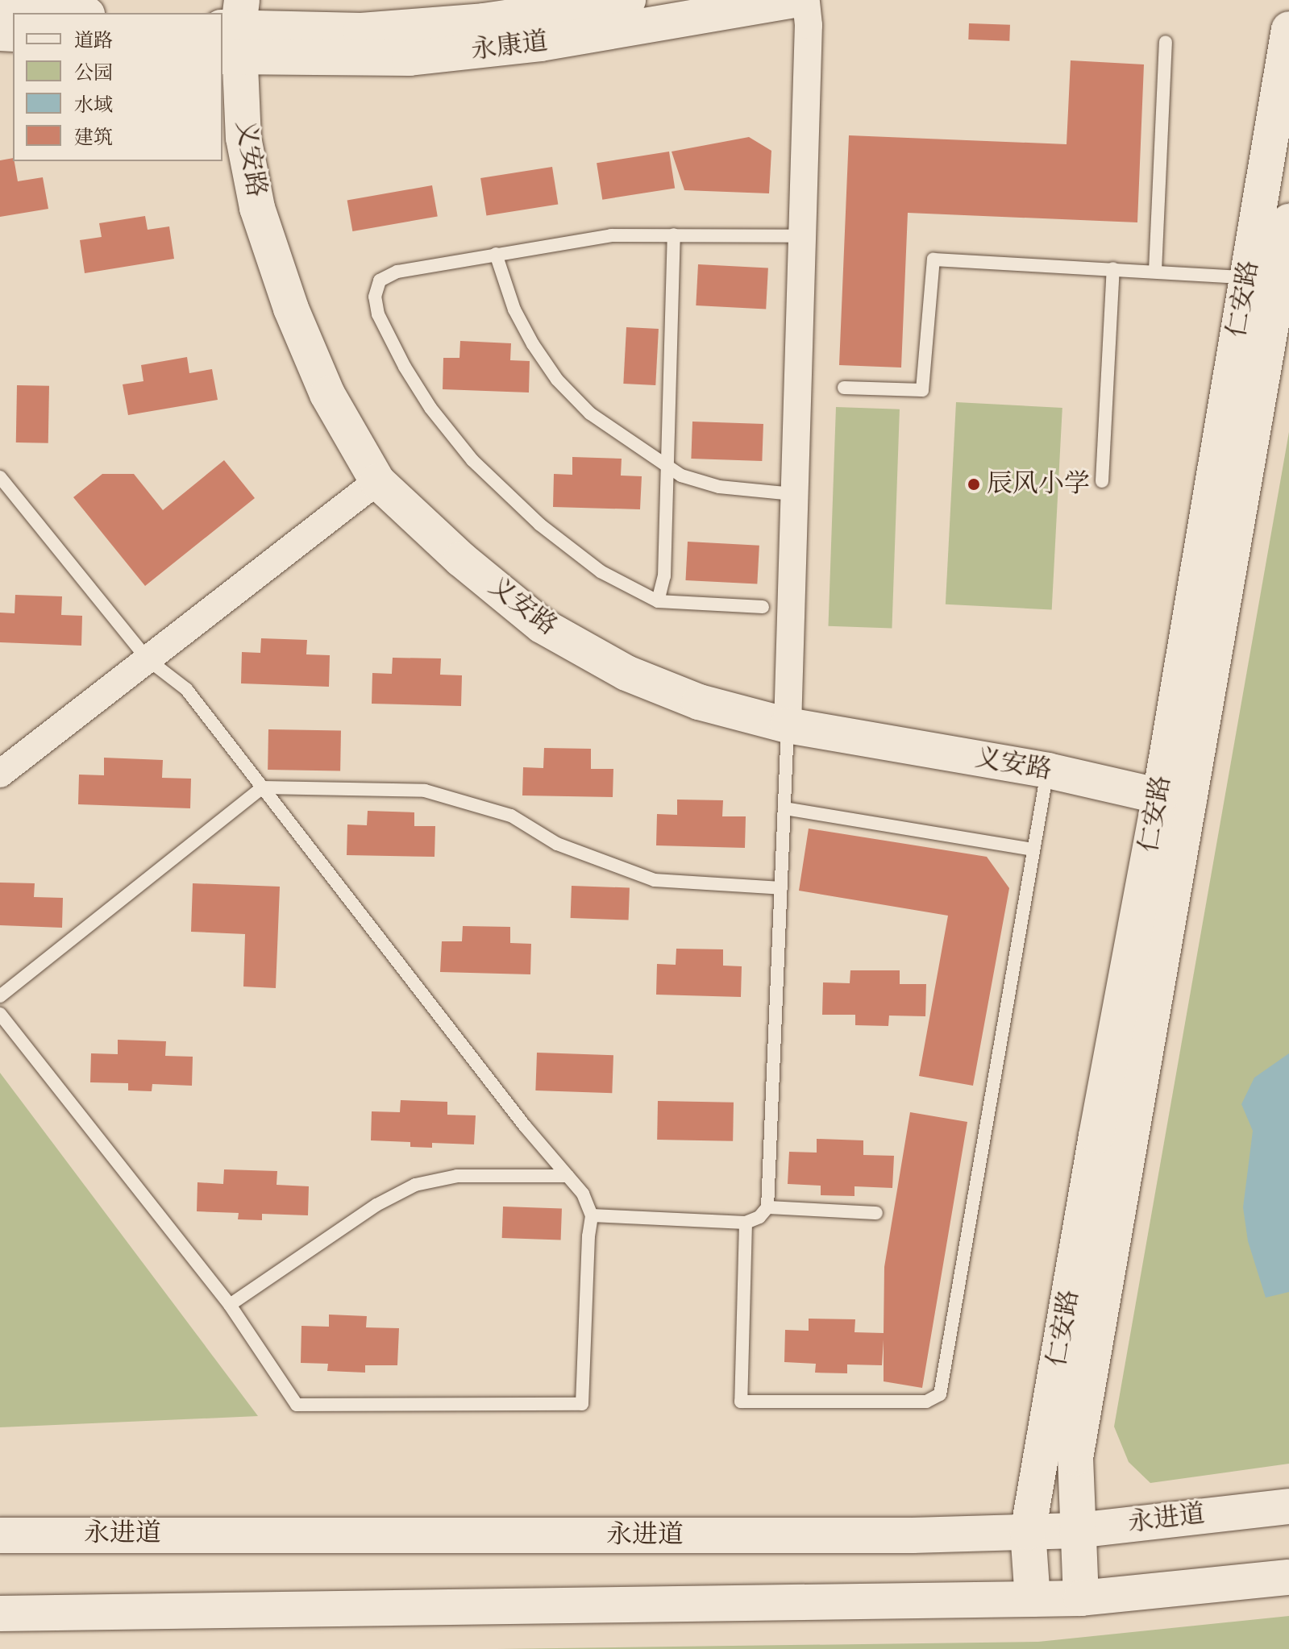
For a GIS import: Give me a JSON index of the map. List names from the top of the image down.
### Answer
{
  "streets": {
    "street": [
      "永康道",
      "义安路",
      "仁安路",
      "永进道"
    ]
  },
  "crossings": [
    ["永康道", "义安路"],
    ["义安路", "仁安路"],
    ["仁安路", "永进道"]
  ],
  "places": ["辰风小学"],
  "legend": [
    "道路",
    "公园",
    "水域",
    "建筑"
  ]
}
